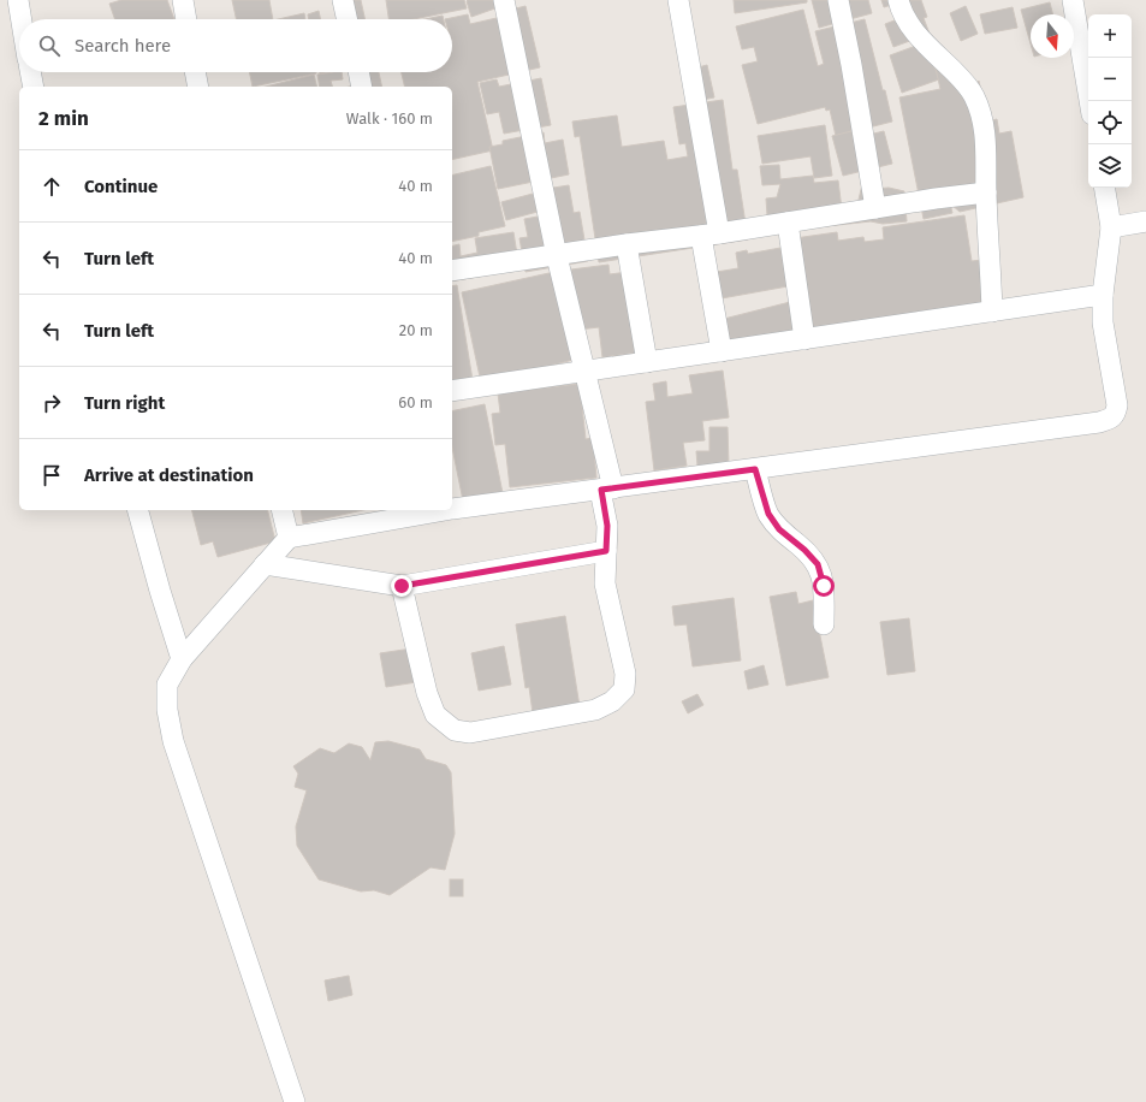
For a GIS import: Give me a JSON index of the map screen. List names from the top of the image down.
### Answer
{
  "north": "bottom",
  "page": {
    "map_buttons": ["+", "−"],
    "search": "Search here",
    "heading": ["2 min", "Walk · 160 m"],
    "list": [
      ["Continue", "40 m"],
      ["Turn left", "40 m"],
      ["Turn left", "20 m"],
      ["Turn right", "60 m"],
      "Arrive at destination"
    ]
  }
}
